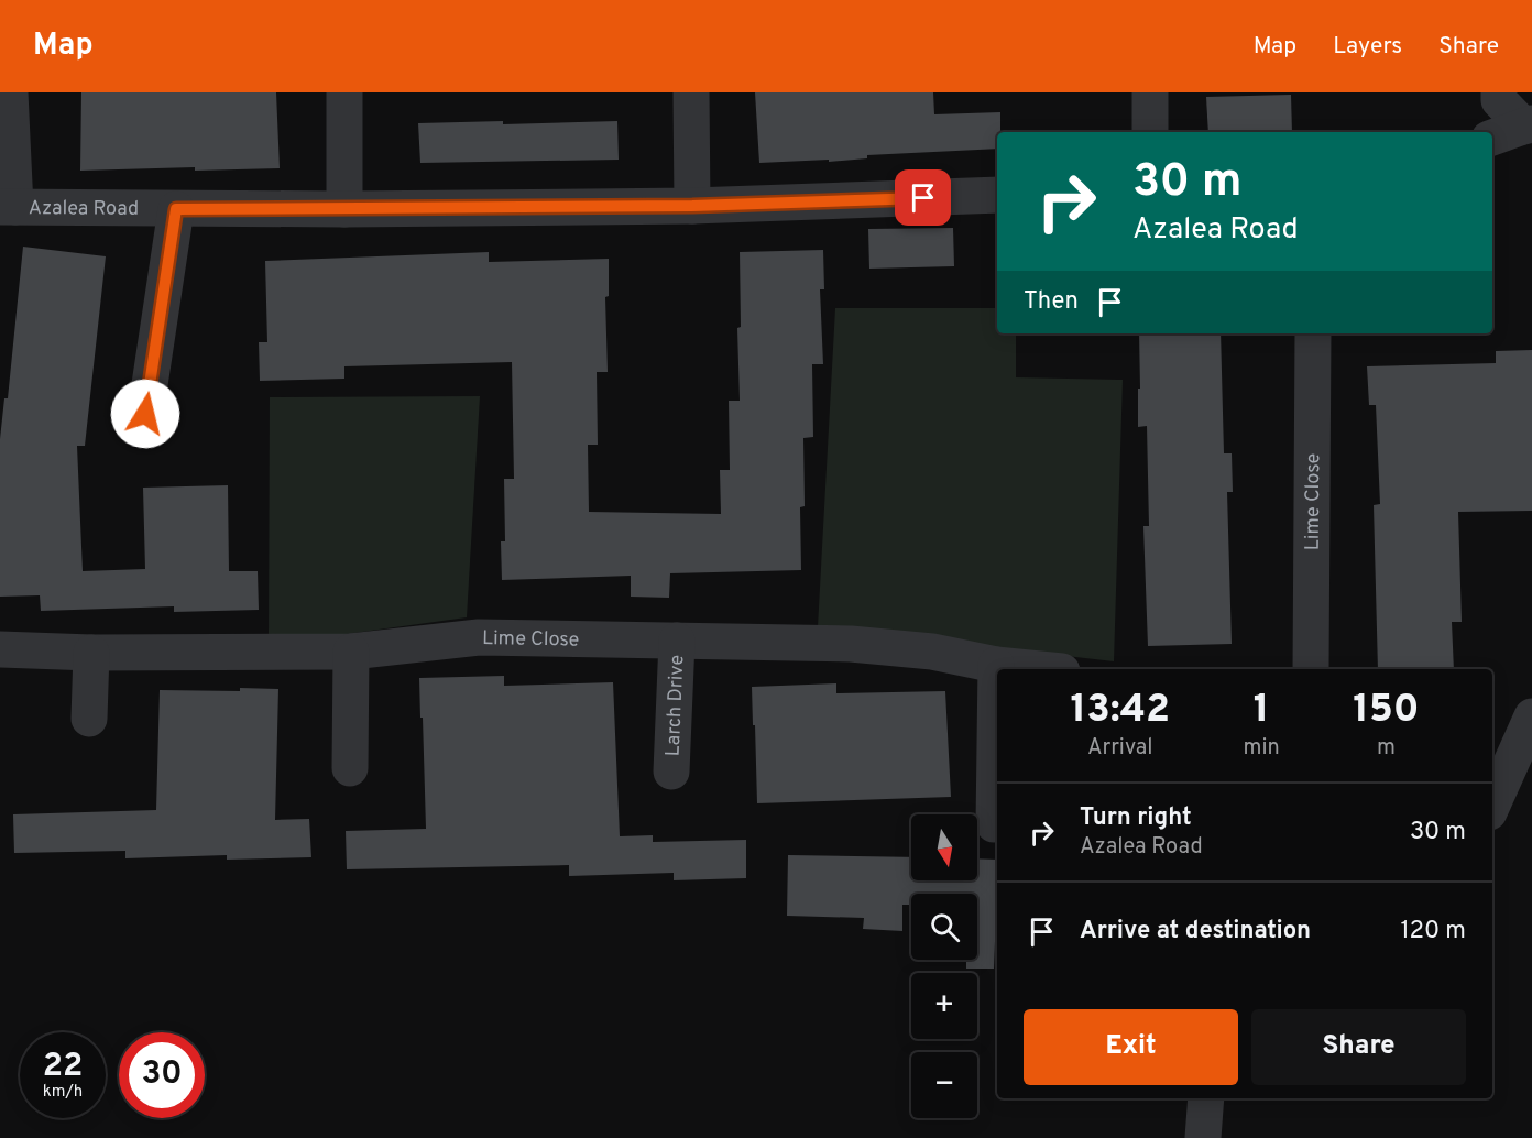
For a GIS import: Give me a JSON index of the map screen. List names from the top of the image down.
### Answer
{
  "streets": {
    "street": ["Azalea Road", "Lime Close", "Larch Drive"]
  },
  "crossings": [
    ["Lime Close", "Larch Drive"]
  ],
  "north": "bottom",
  "page": {
    "header": "Map",
    "nav": ["Map", "Layers", "Share"],
    "turn": ["30 m", "Azalea Road"],
    "then": "Then",
    "eta": [
      "13:42",
      "Arrival",
      "1",
      "min",
      "150",
      "m"
    ],
    "list": [
      {
        "name": "Turn right",
        "note": "Azalea Road",
        "value": "30 m"
      },
      {
        "name": "Arrive at destination",
        "value": "120 m"
      }
    ],
    "map_buttons": ["+", "−"],
    "buttons": ["Exit", "Share"],
    "speed": "22 km/h",
    "limit": "30"
  }
}
